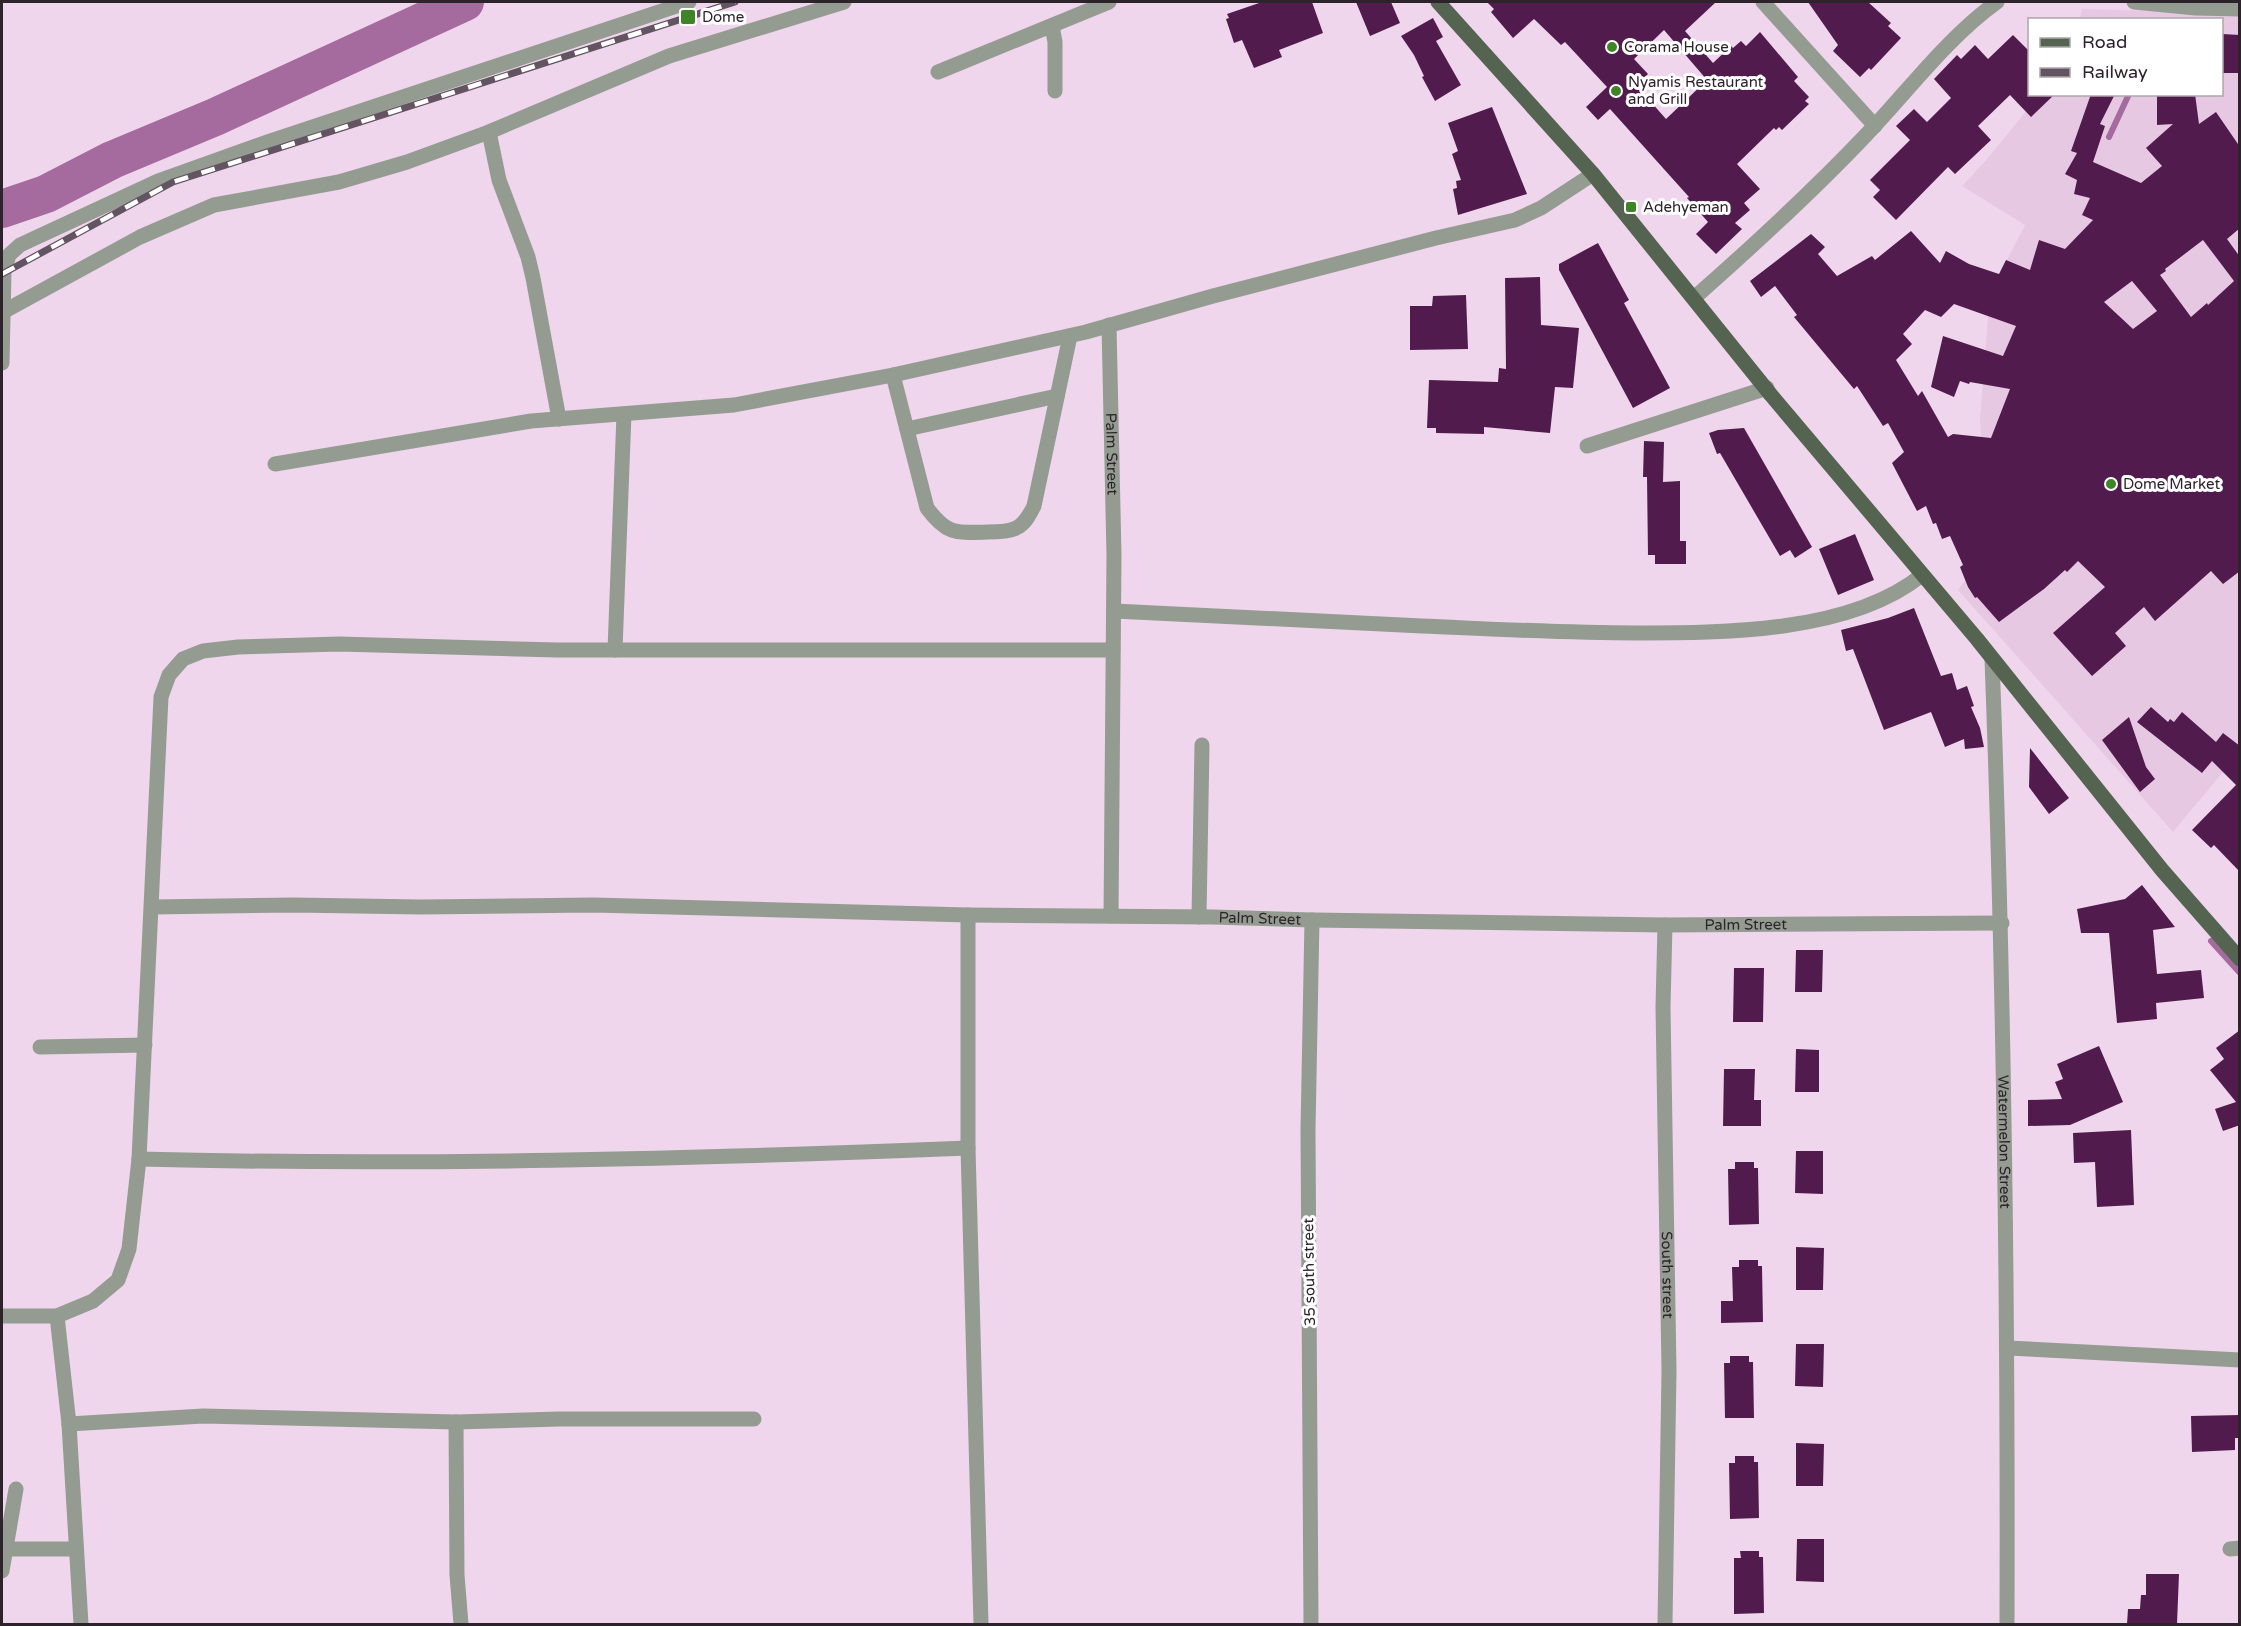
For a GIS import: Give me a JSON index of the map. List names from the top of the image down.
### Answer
{
  "streets": {
    "street": [
      "Palm Street",
      "Watermelon Street",
      "35 south street",
      "South street"
    ]
  },
  "crossings": [
    ["Palm Street", "Watermelon Street"],
    ["Palm Street", "35 south street"],
    ["Palm Street", "South street"]
  ],
  "places": {
    "transit": ["Dome", "Adehyeman"],
    "other": ["Corama House", "Nyamis Restaurant and Grill", "Dome Market"]
  },
  "legend": ["Road", "Railway"]
}
